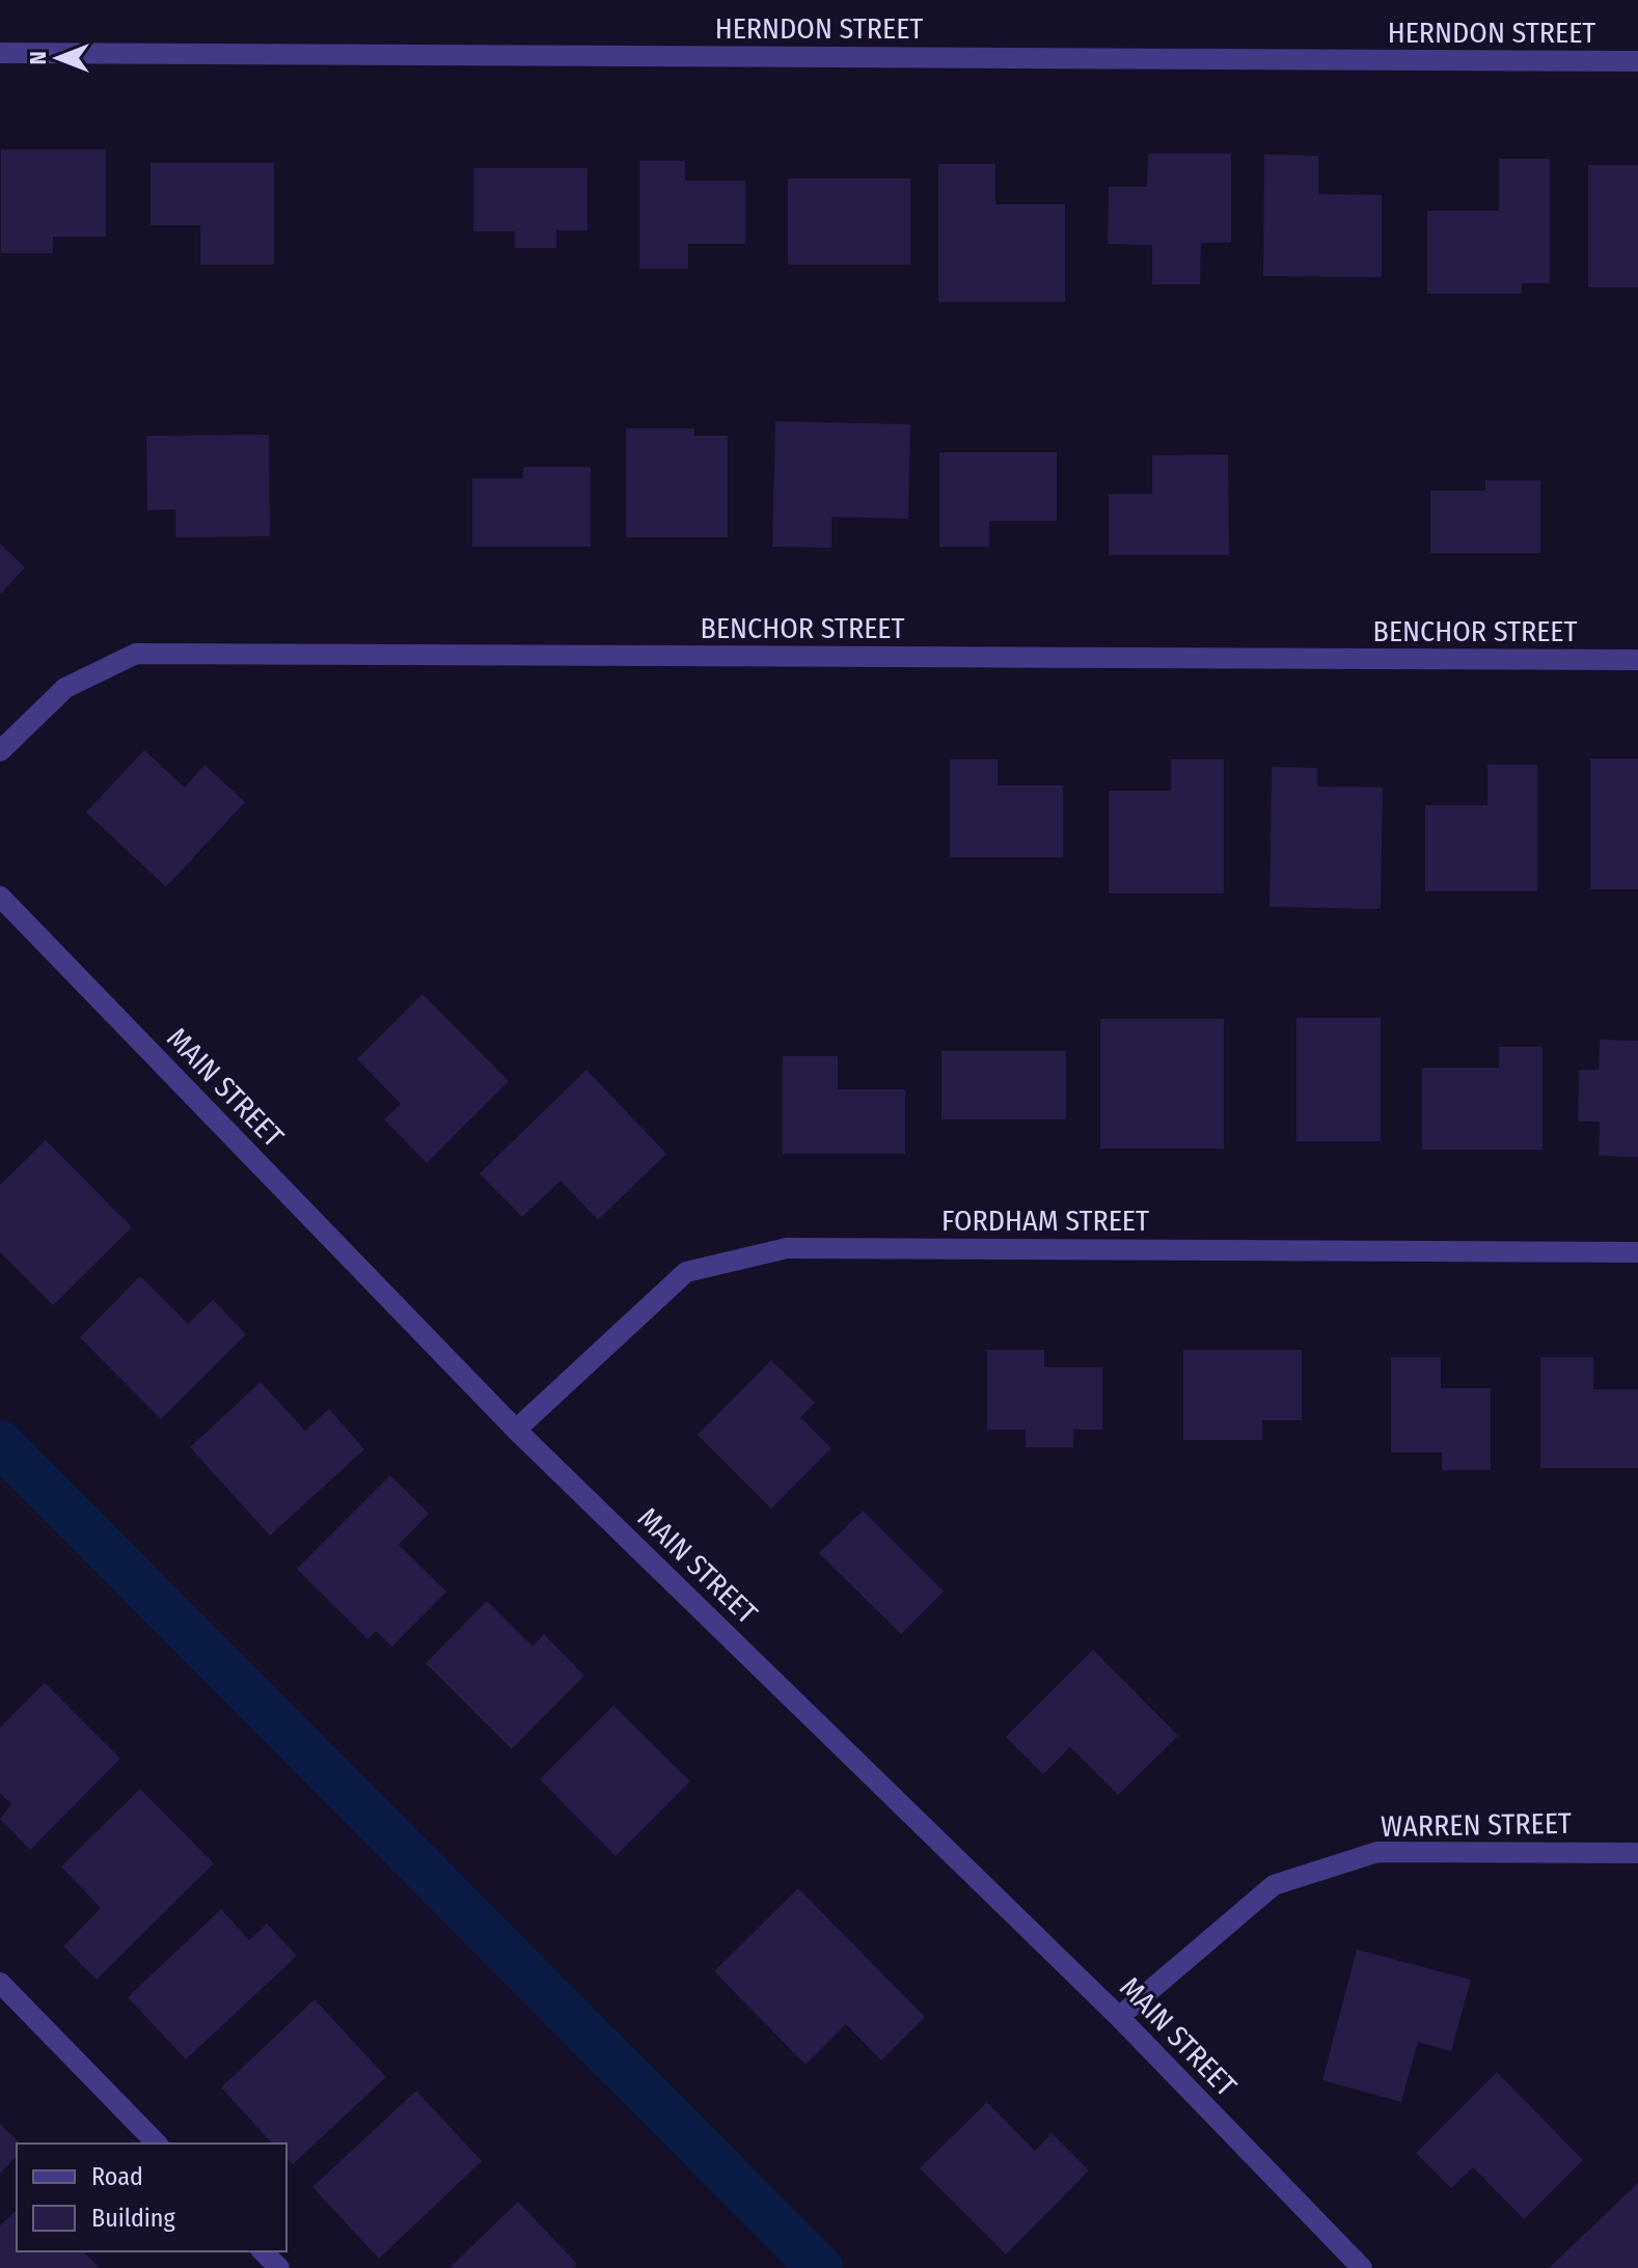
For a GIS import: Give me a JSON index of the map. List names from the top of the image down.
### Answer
{
  "streets": {
    "street": [
      "HERNDON STREET",
      "BENCHOR STREET",
      "MAIN STREET",
      "FORDHAM STREET",
      "WARREN STREET"
    ]
  },
  "crossings": [
    ["MAIN STREET", "FORDHAM STREET"],
    ["MAIN STREET", "WARREN STREET"]
  ],
  "legend": ["Road", "Building"],
  "north": "left"
}
